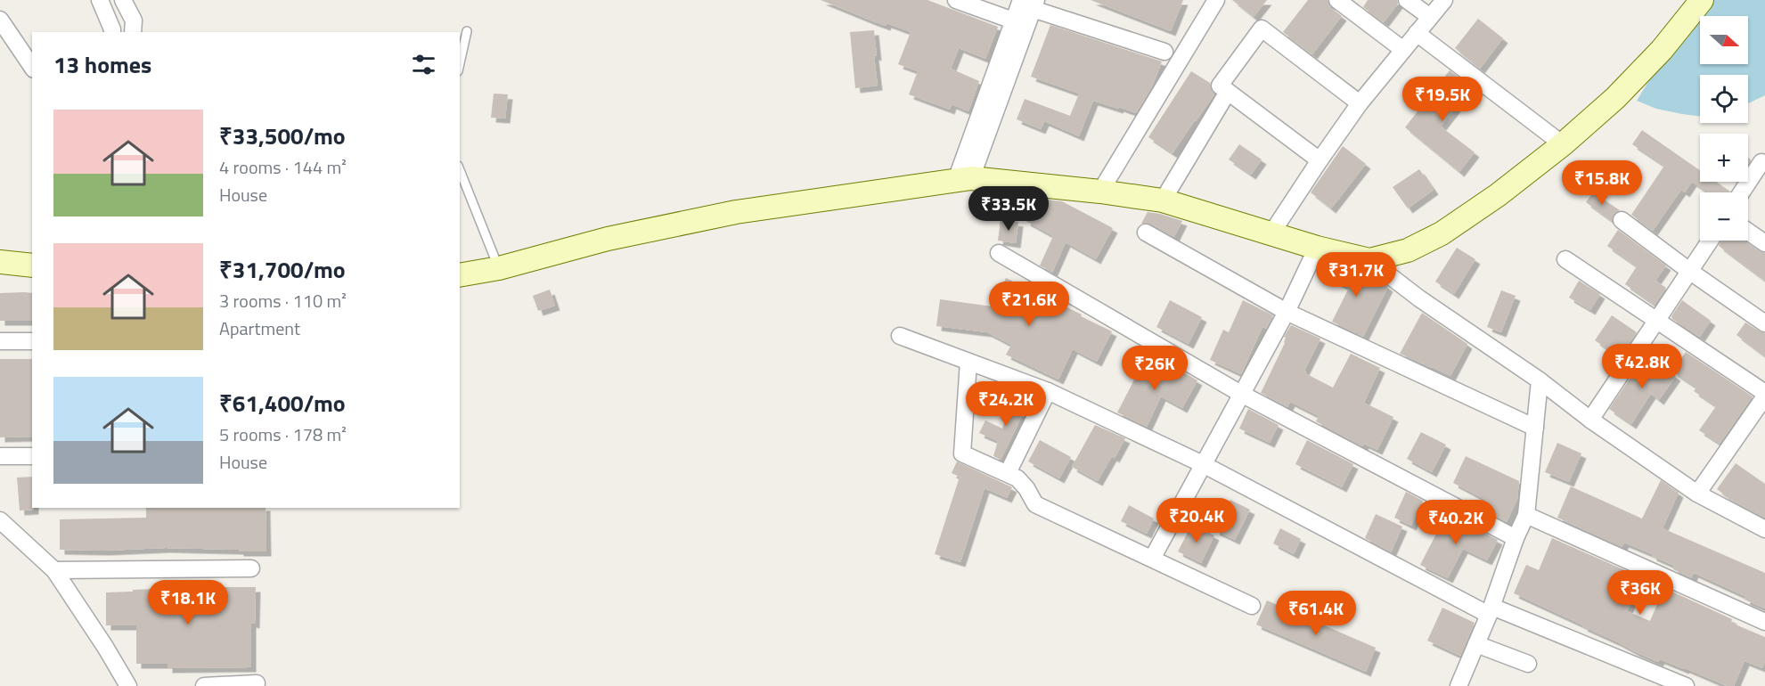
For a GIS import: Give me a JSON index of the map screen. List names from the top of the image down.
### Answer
{
  "north": "right",
  "page": {
    "map_buttons": ["+", "−"],
    "heading": "13 homes",
    "price": [
      "₹19.5K",
      "₹15.8K",
      "₹33.5K",
      "₹31.7K",
      "₹21.6K",
      "₹42.8K",
      "₹26K",
      "₹24.2K",
      "₹20.4K",
      "₹40.2K",
      "₹36K",
      "₹18.1K",
      "₹61.4K"
    ],
    "list": [
      {
        "name": "₹33,500/mo",
        "note": "4 rooms · 144 m² · House"
      },
      {
        "name": "₹31,700/mo",
        "note": "3 rooms · 110 m² · Apartment"
      },
      {
        "name": "₹61,400/mo",
        "note": "5 rooms · 178 m² · House"
      }
    ]
  }
}
